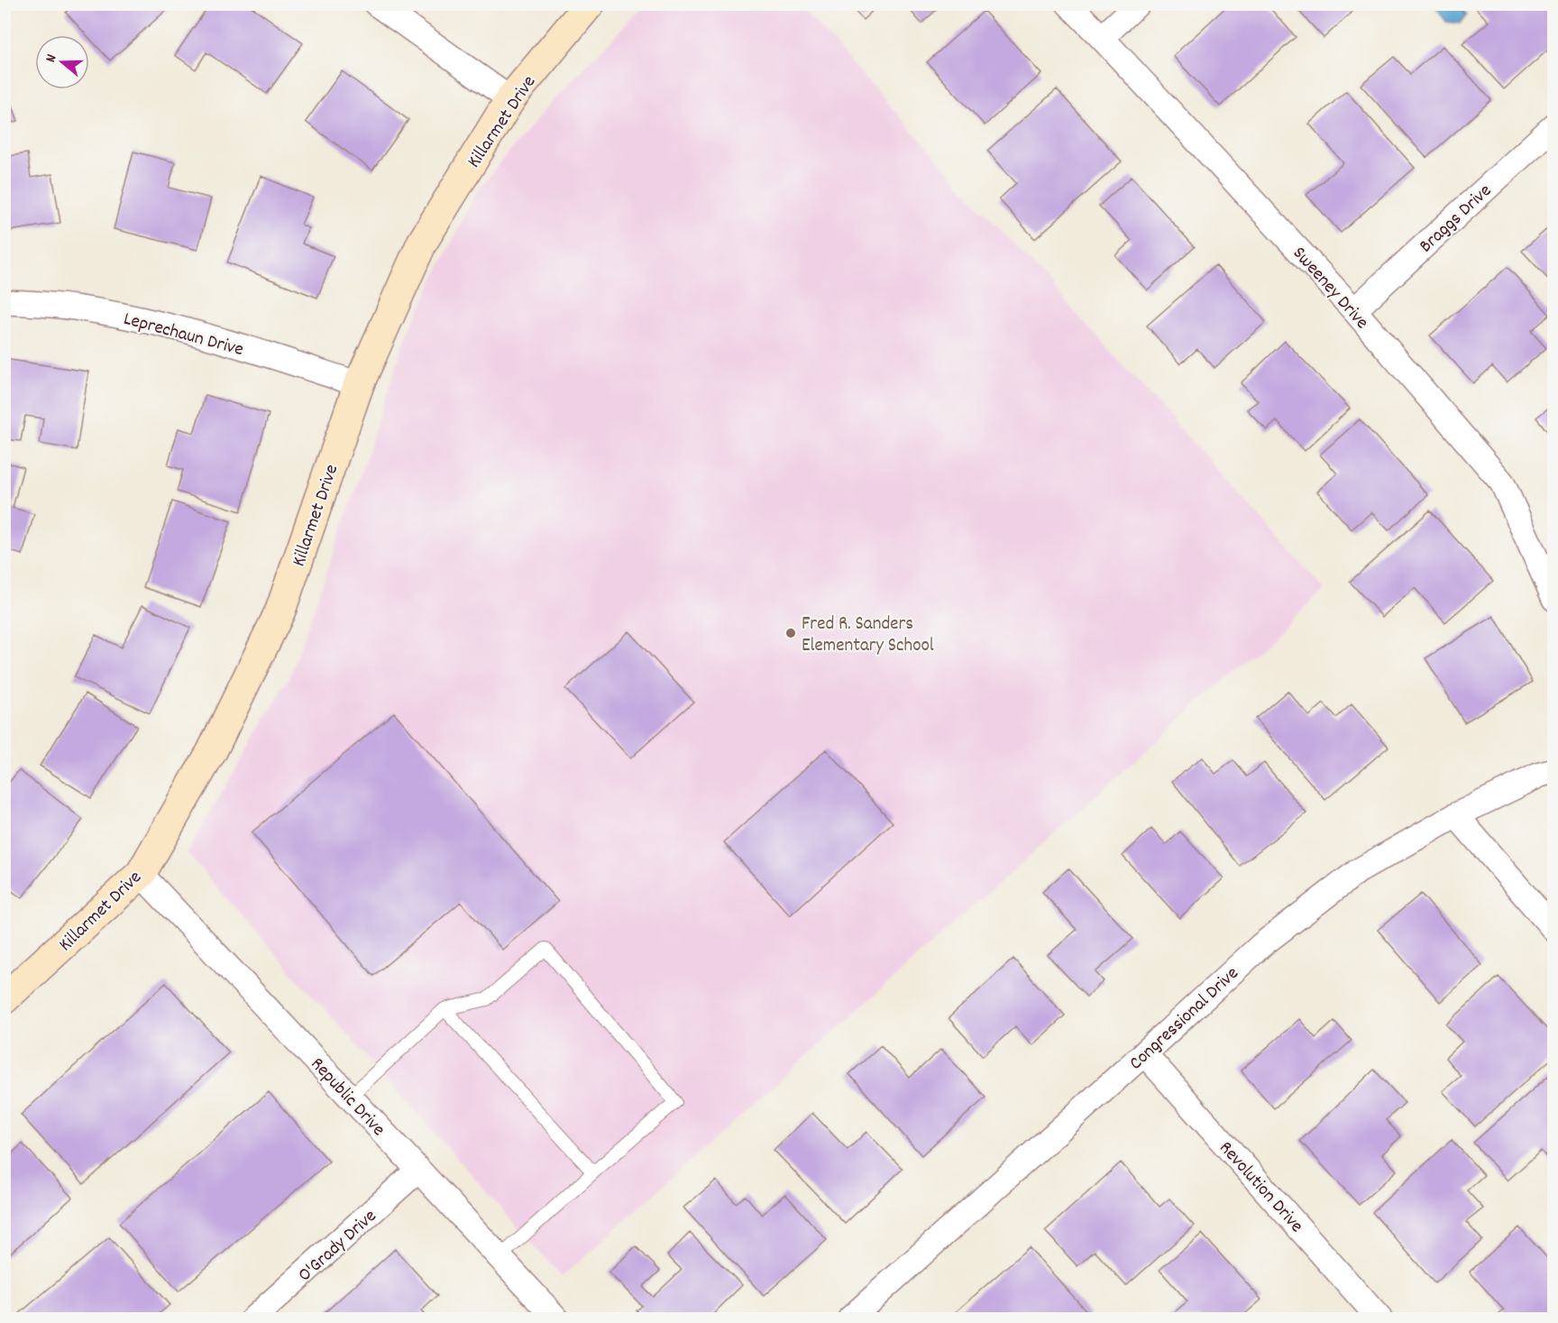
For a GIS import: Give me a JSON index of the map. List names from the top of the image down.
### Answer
{
  "streets": {
    "street": [
      "Killarmet Drive",
      "Braggs Drive",
      "Sweeney Drive",
      "Leprechaun Drive",
      "Congressional Drive",
      "Republic Drive",
      "Revolution Drive",
      "O'Grady Drive"
    ]
  },
  "crossings": [
    ["Killarmet Drive", "Leprechaun Drive"],
    ["Killarmet Drive", "Republic Drive"],
    ["Braggs Drive", "Sweeney Drive"],
    ["Congressional Drive", "Revolution Drive"],
    ["Republic Drive", "O'Grady Drive"]
  ],
  "places": ["Fred R. Sanders Elementary School"],
  "north": "left"
}
